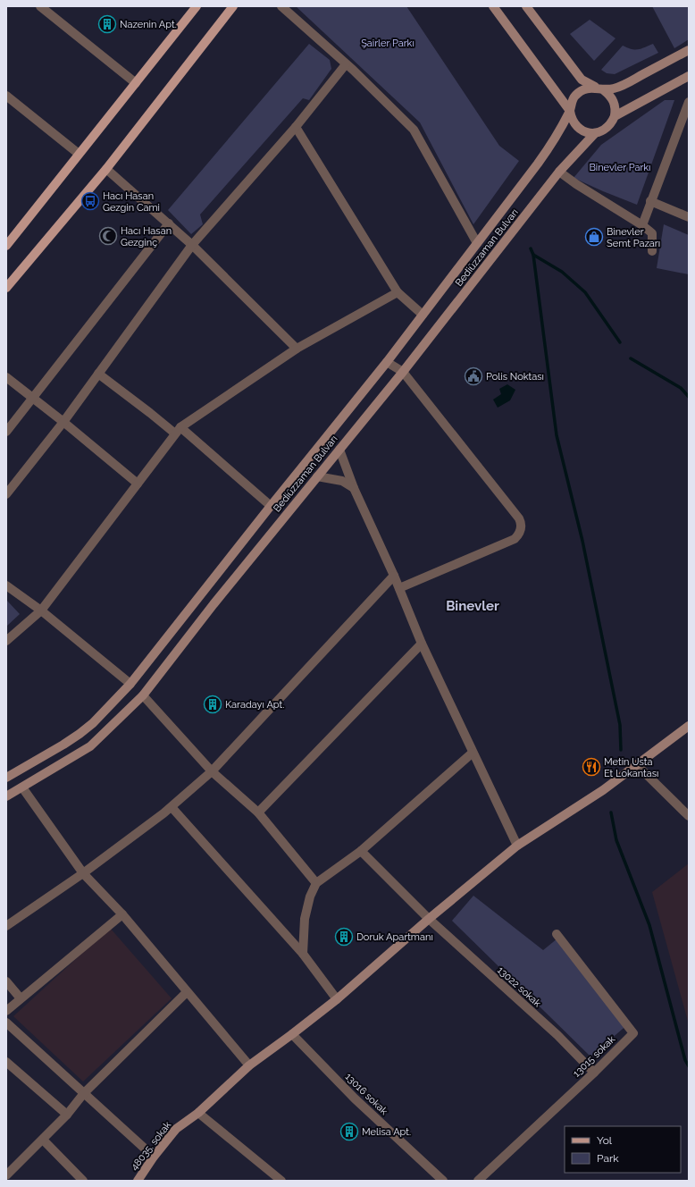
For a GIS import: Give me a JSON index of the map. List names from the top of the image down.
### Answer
{
  "streets": {
    "street": [
      "Bediüzzaman Bulvarı",
      "13022 sokak",
      "13015 sokak",
      "13016 sokak",
      "48035. sokak"
    ]
  },
  "crossings": [
    ["13022 sokak", "13015 sokak"],
    ["13022 sokak", "48035. sokak"],
    ["13016 sokak", "48035. sokak"]
  ],
  "districts": ["Binevler"],
  "parks": ["Şairler Parkı", "Binevler Parkı"],
  "places": {
    "building": [
      "Nazenin Apt.",
      "Karadayı Apt.",
      "Doruk Apartmanı",
      "Melisa Apt."
    ],
    "bus stop": ["Hacı Hasan Gezgin Cami"],
    "mosque": ["Hacı Hasan Gezginç"],
    "shop": ["Binevler Semt Pazarı"],
    "public building": ["Polis Noktası"],
    "restaurant": ["Metin Usta Et Lokantası"]
  },
  "legend": ["Yol", "Park"]
}
